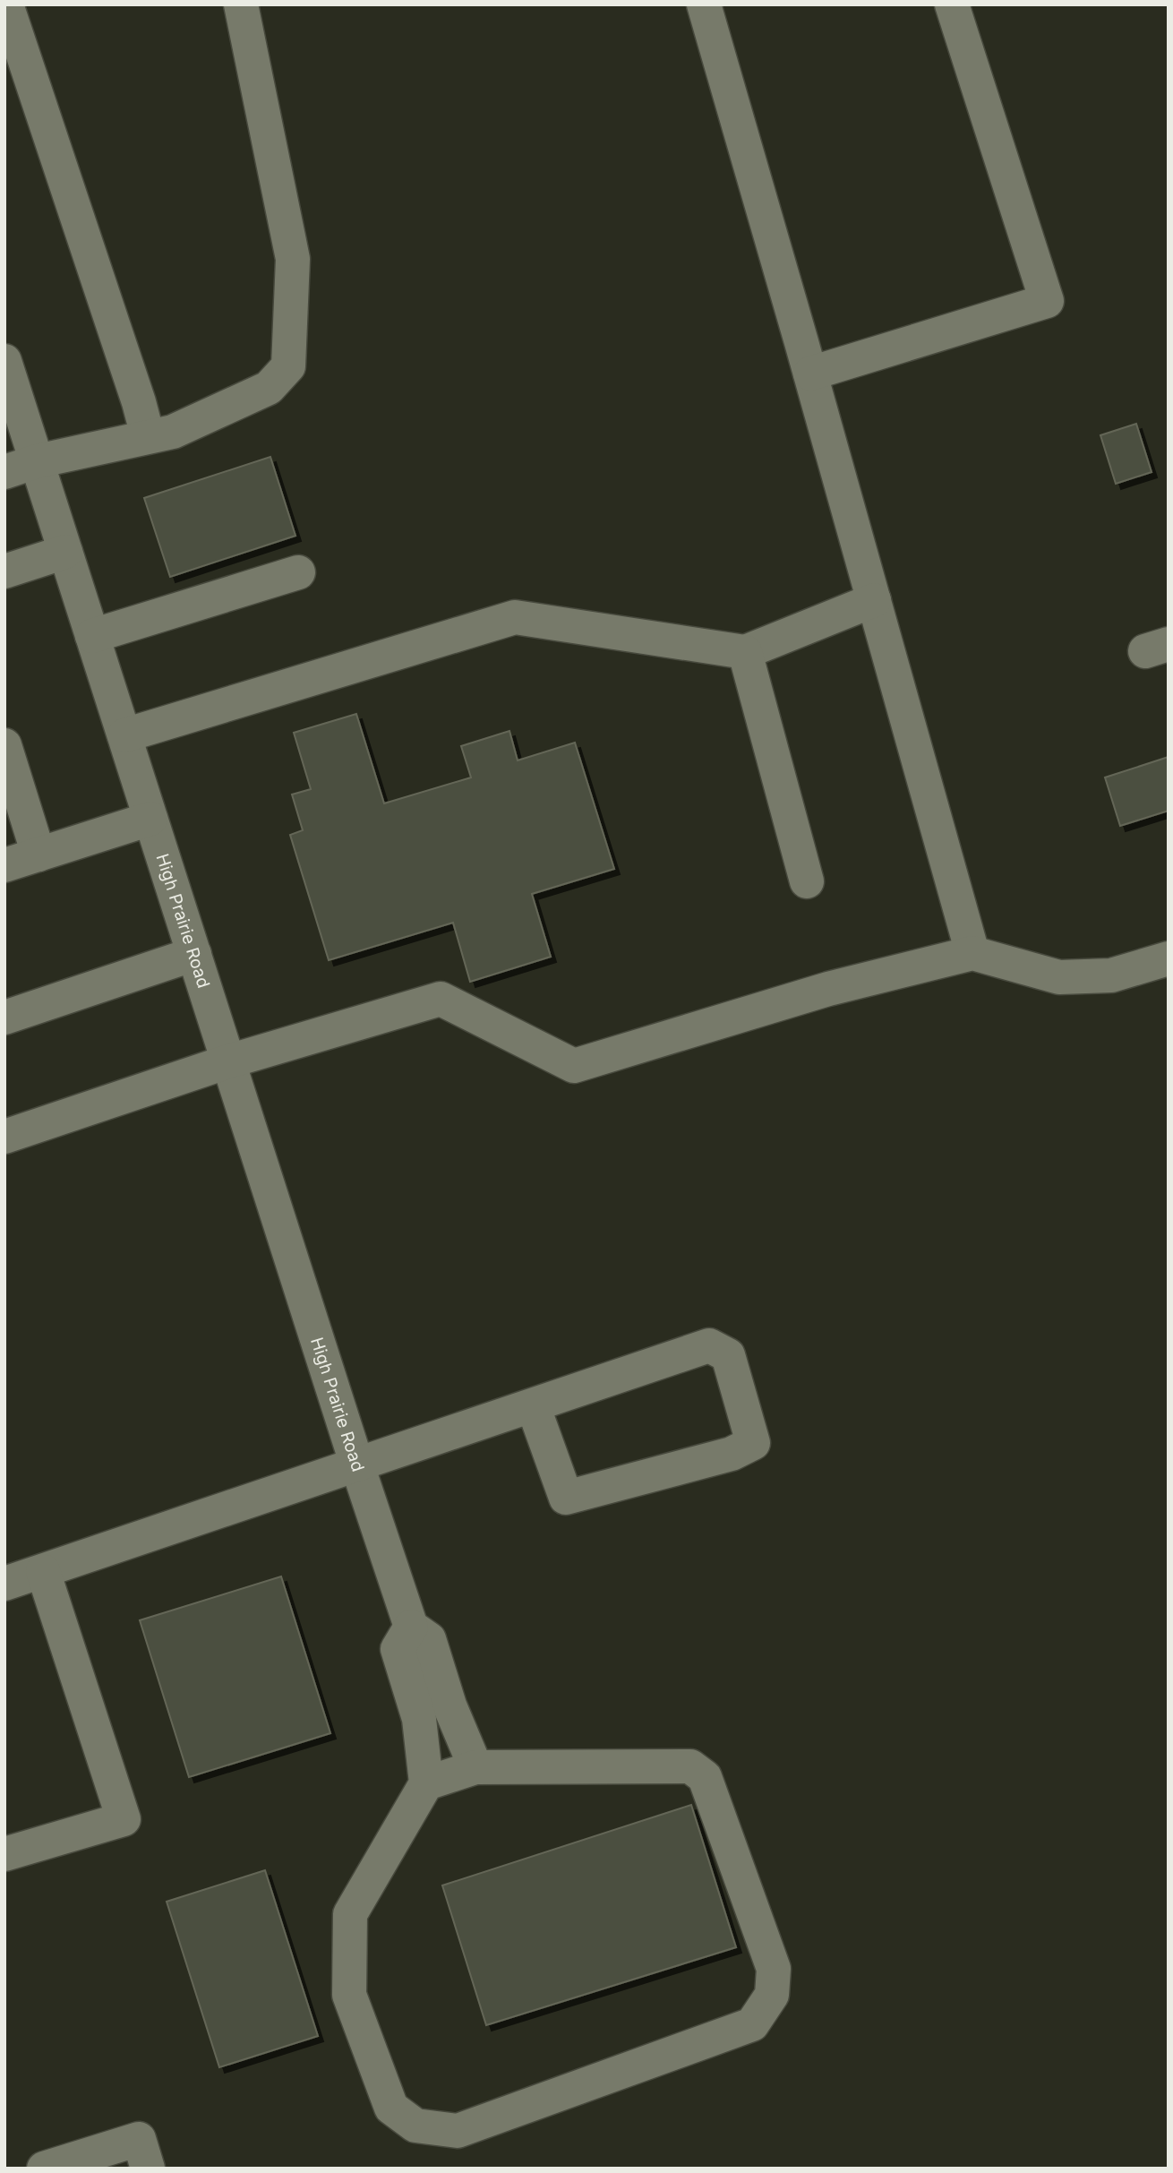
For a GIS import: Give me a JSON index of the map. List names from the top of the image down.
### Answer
{
  "streets": {
    "street": ["High Prairie Road"]
  }
}
